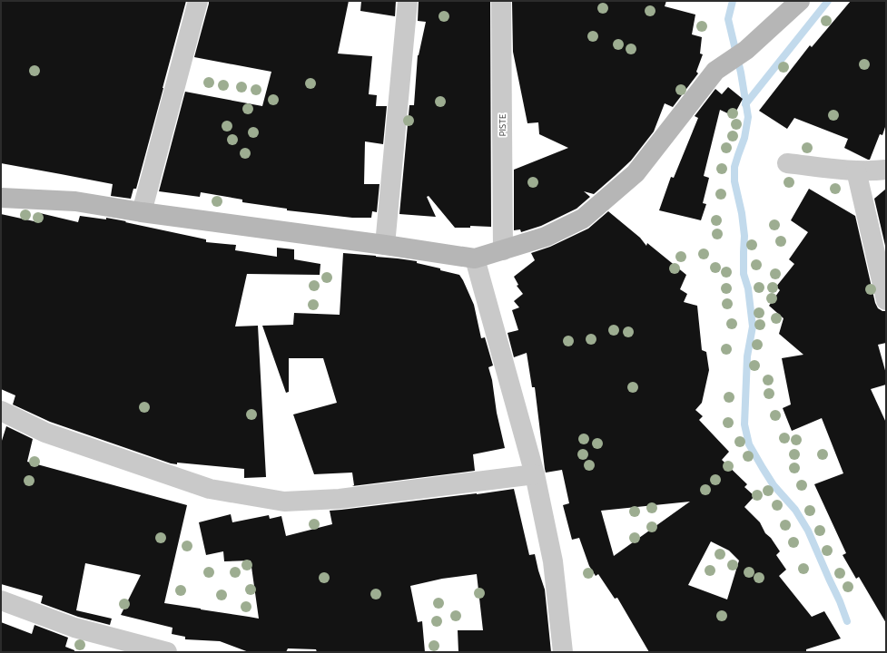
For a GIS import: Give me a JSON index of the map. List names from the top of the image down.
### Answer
{
  "streets": {
    "street": ["PISTE"]
  }
}
